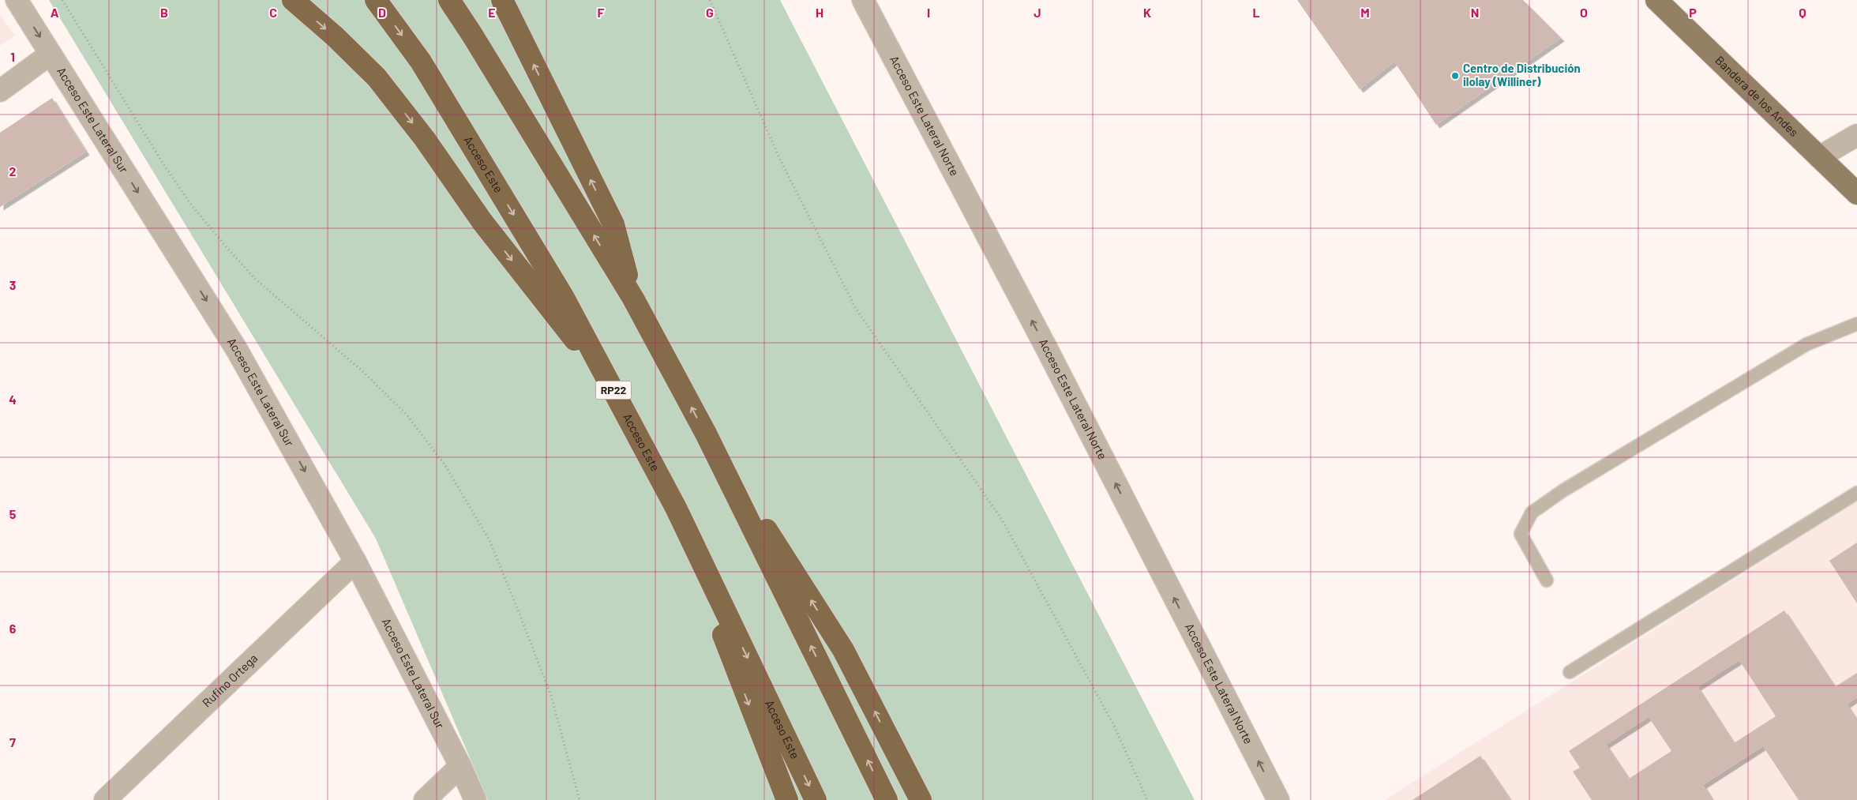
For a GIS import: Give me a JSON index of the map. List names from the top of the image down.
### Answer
{
  "streets": {
    "highway": ["Acceso Este", "RP22"],
    "main road": ["Bandera de los Andes"],
    "street": ["Acceso Este Lateral Norte", "Acceso Este Lateral Sur", "Rufino Ortega"]
  },
  "crossings": [
    ["Acceso Este Lateral Sur", "Rufino Ortega"]
  ],
  "one_way": ["Acceso Este Lateral Norte", "Acceso Este Lateral Sur"],
  "places": ["Centro de Distribución ilolay (Williner)"],
  "grid": {
    "columns": [
      "A",
      "B",
      "C",
      "D",
      "E",
      "F",
      "G",
      "H",
      "I",
      "J",
      "K",
      "L",
      "M",
      "N",
      "O",
      "P",
      "Q"
    ],
    "rows": [
      "1",
      "2",
      "3",
      "4",
      "5",
      "6",
      "7"
    ]
  }
}
